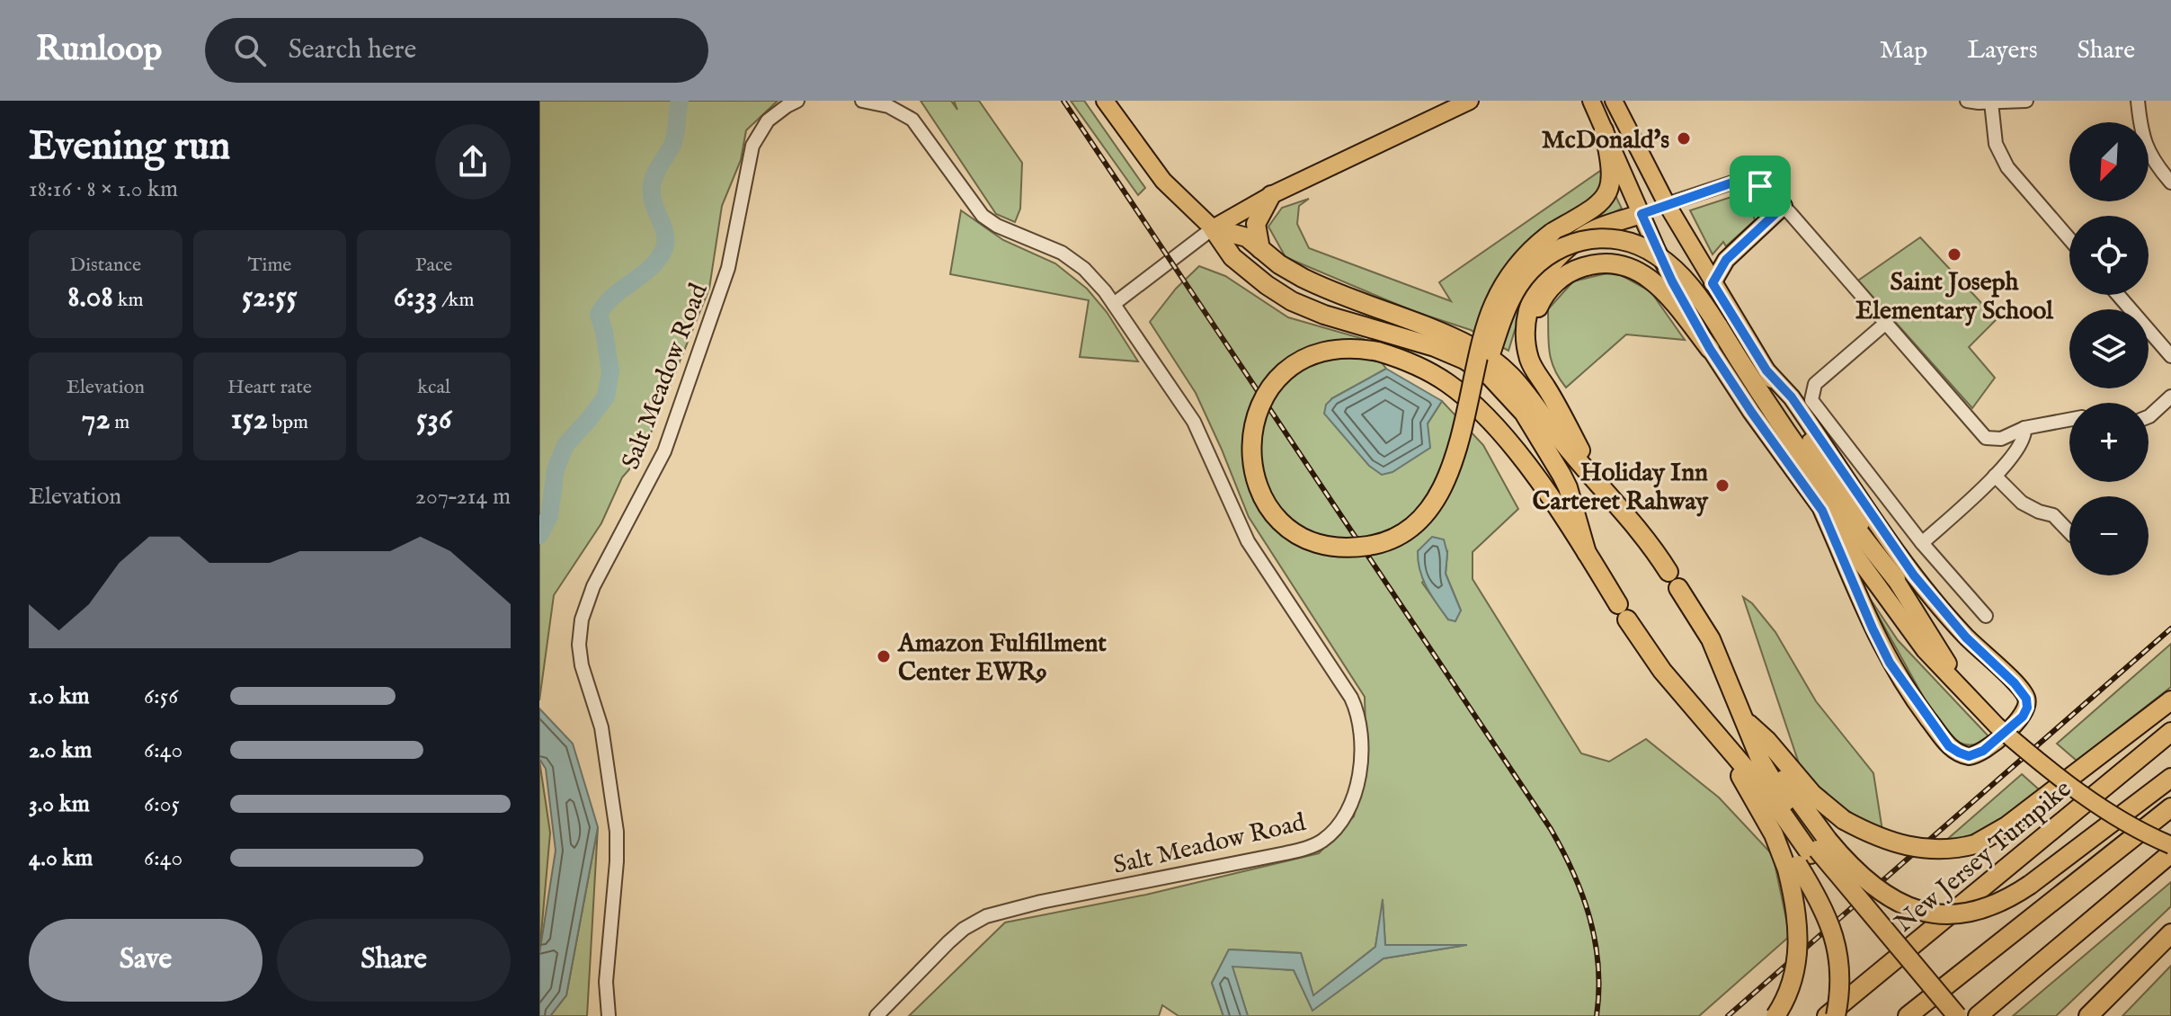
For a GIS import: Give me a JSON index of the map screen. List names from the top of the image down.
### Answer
{
  "streets": {
    "highway": ["New Jersey Turnpike"],
    "street": ["Salt Meadow Road"]
  },
  "places": [
    "McDonald's",
    "Saint Joseph Elementary School",
    "Holiday Inn Carteret Rahway",
    "Amazon Fulfillment Center EWR9"
  ],
  "north": "bottom left",
  "page": {
    "header": "Runloop",
    "search": "Search here",
    "nav": ["Map", "Layers", "Share"],
    "heading": ["Evening run", "18:16 · 8 × 1.0 km"],
    "map_buttons": ["+", "−"],
    "stats": [
      ["Distance", "8.08 km"],
      ["Time", "52:55"],
      ["Pace", "6:33 /km"],
      ["Elevation", "72 m"],
      ["Heart rate", "152 bpm"],
      ["kcal", "536"]
    ],
    "chart": ["Elevation", "207–214 m"],
    "list": [
      {
        "name": "1.0 km",
        "note": "6:56"
      },
      {
        "name": "2.0 km",
        "note": "6:40"
      },
      {
        "name": "3.0 km",
        "note": "6:05"
      },
      {
        "name": "4.0 km",
        "note": "6:40"
      }
    ],
    "buttons": ["Save", "Share"]
  }
}
